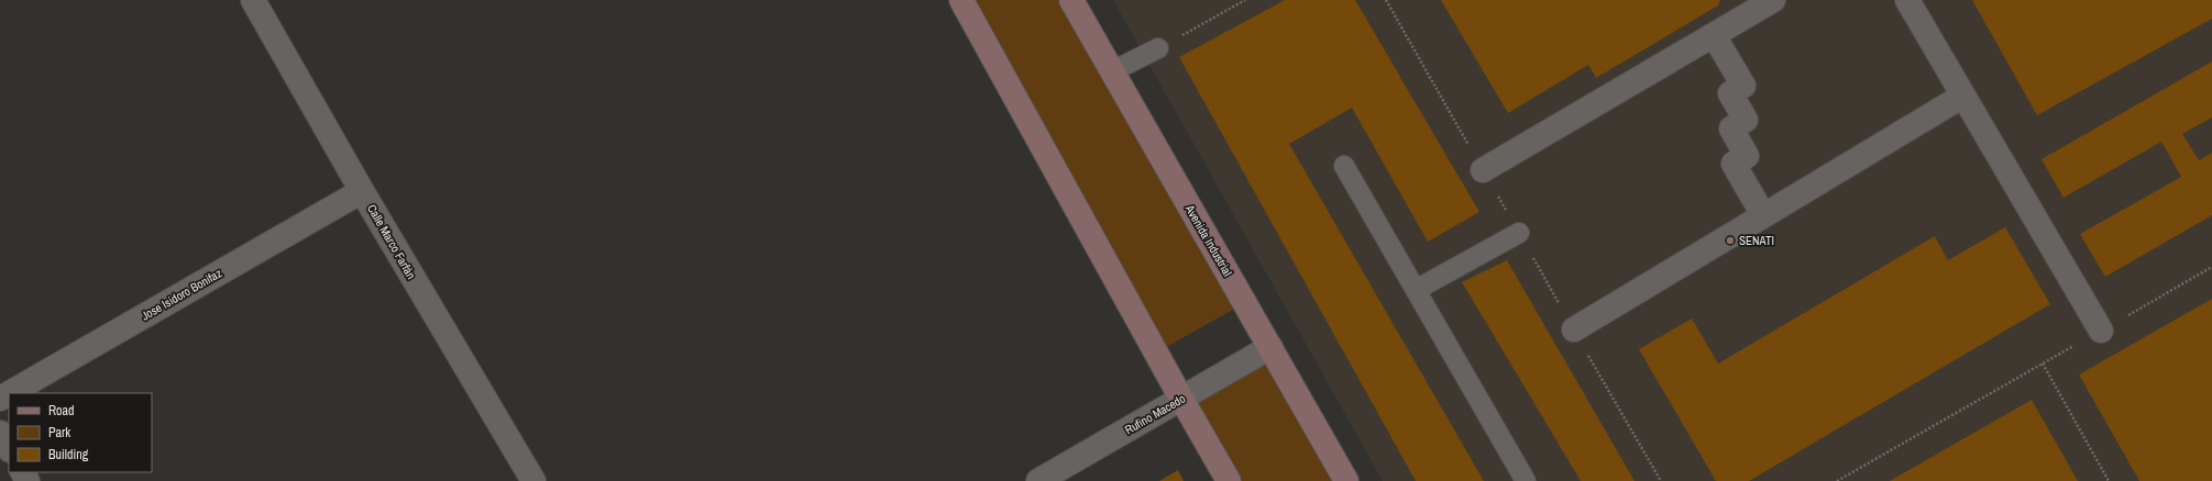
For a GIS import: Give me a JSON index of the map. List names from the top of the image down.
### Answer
{
  "streets": {
    "main road": ["Avenida Industrial"],
    "street": ["Calle Marco Farfán", "Jose Isidoro Bonifaz", "Rufino Macedo"]
  },
  "crossings": [
    ["Avenida Industrial", "Rufino Macedo"],
    ["Calle Marco Farfán", "Jose Isidoro Bonifaz"]
  ],
  "places": ["SENATI"],
  "legend": ["Road", "Park", "Building"]
}
